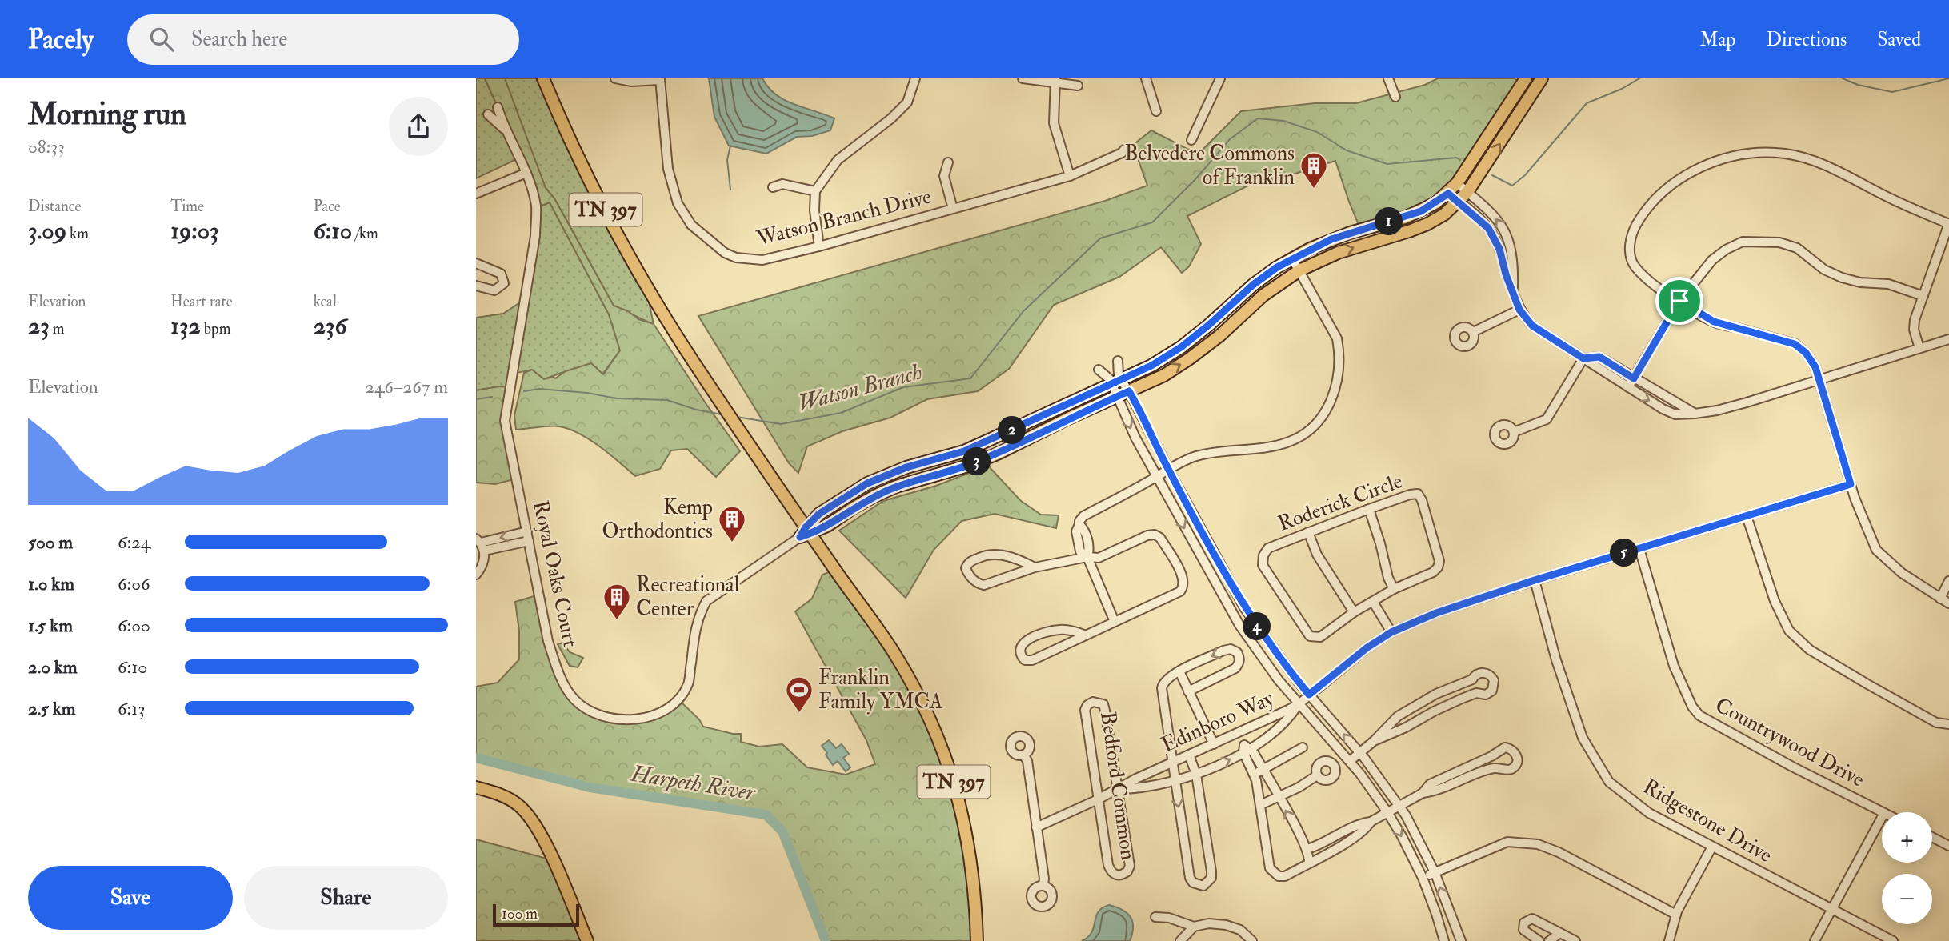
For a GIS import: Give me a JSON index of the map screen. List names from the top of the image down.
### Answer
{
  "streets": {
    "main road": ["TN 397"],
    "street": [
      "Watson Branch Drive",
      "Roderick Circle",
      "Royal Oaks Court",
      "Edinboro Way",
      "Countrywood Drive",
      "Bedford Common",
      "Ridgestone Drive"
    ]
  },
  "crossings": [
    ["TN 397", "Royal Oaks Court"],
    ["Edinboro Way", "Bedford Common"]
  ],
  "water": ["Watson Branch", "Harpeth River"],
  "places": {
    "building": ["Belvedere Commons of Franklin", "Kemp Orthodontics", "Recreational Center"],
    "sports": ["Franklin Family YMCA"]
  },
  "scale_bar": "100 m",
  "page": {
    "header": "Pacely",
    "search": "Search here",
    "nav": ["Map", "Directions", "Saved"],
    "heading": ["Morning run", "08:33"],
    "stats": [
      ["Distance", "3.09 km"],
      ["Time", "19:03"],
      ["Pace", "6:10 /km"],
      ["Elevation", "23 m"],
      ["Heart rate", "132 bpm"],
      ["kcal", "236"]
    ],
    "pins": [
      "1",
      "2",
      "3",
      "5",
      "4"
    ],
    "chart": ["Elevation", "246–267 m"],
    "list": [
      {
        "name": "500 m",
        "note": "6:24"
      },
      {
        "name": "1.0 km",
        "note": "6:06"
      },
      {
        "name": "1.5 km",
        "note": "6:00"
      },
      {
        "name": "2.0 km",
        "note": "6:10"
      },
      {
        "name": "2.5 km",
        "note": "6:13"
      }
    ],
    "map_buttons": ["+", "−"],
    "buttons": ["Save", "Share"],
    "scale": "100 m"
  }
}
